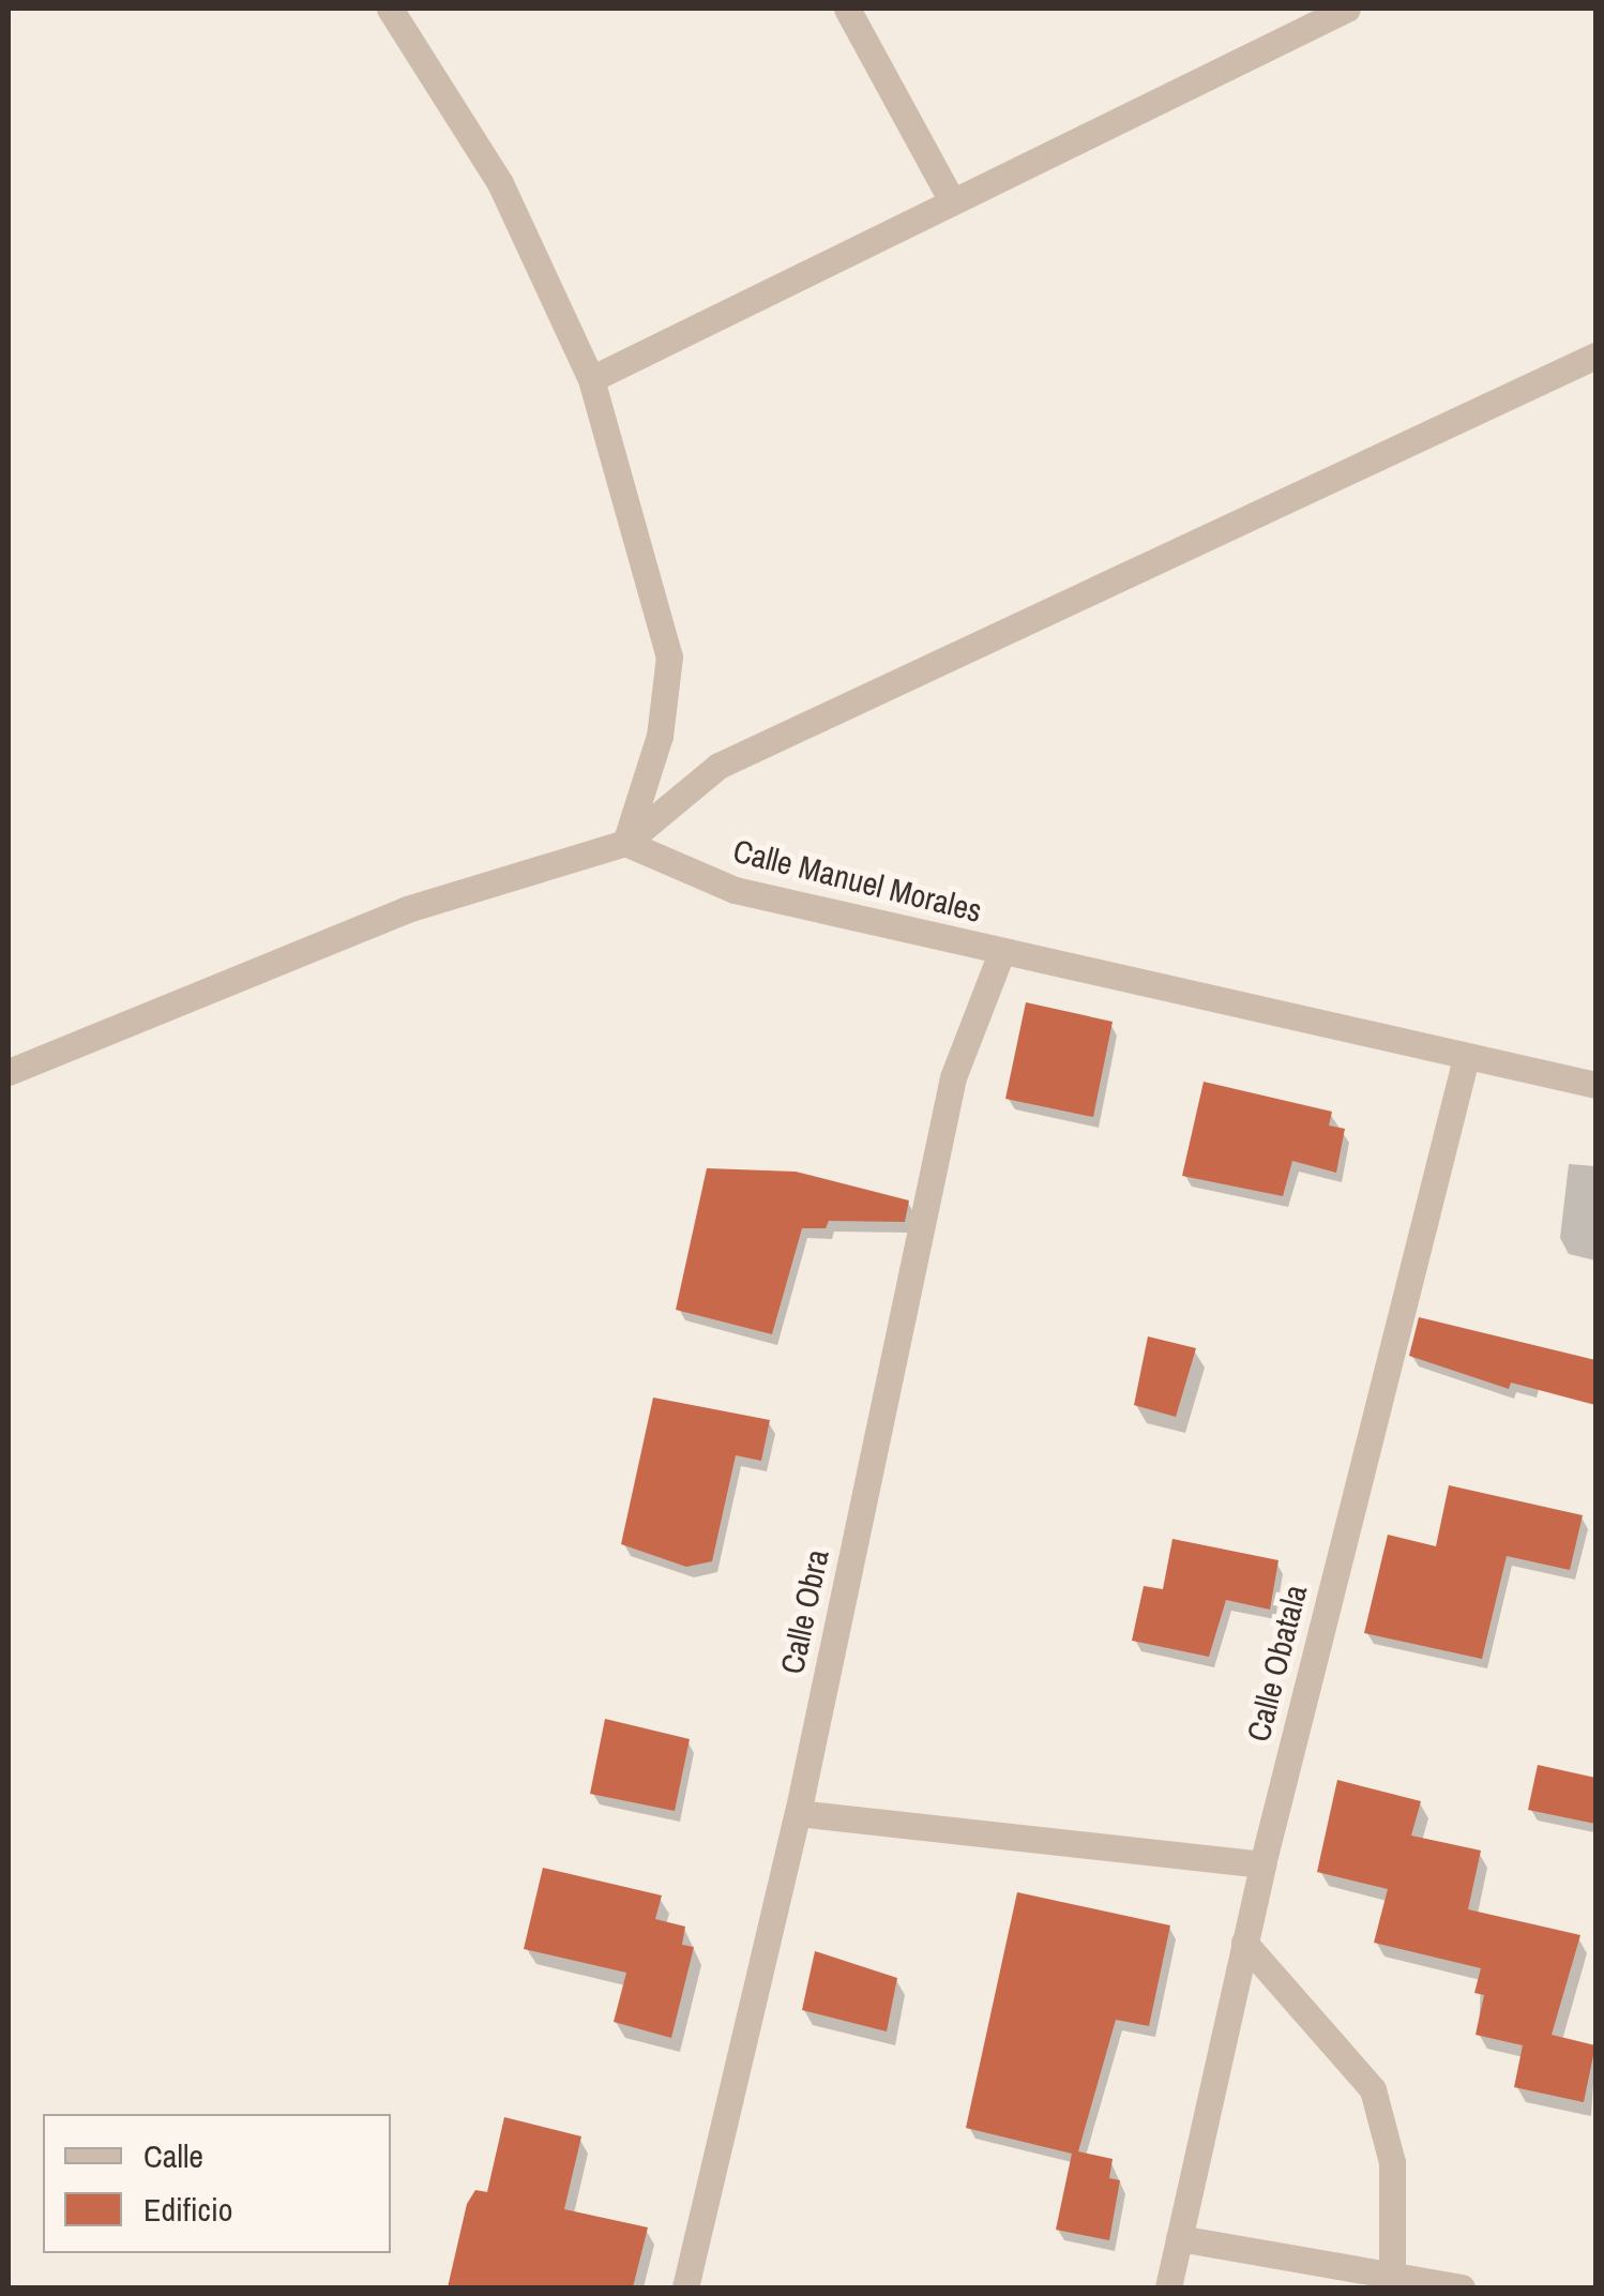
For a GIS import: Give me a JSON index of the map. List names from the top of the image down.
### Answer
{
  "streets": {
    "street": ["Calle Manuel Morales", "Calle Obra", "Calle Obatala"]
  },
  "crossings": [
    ["Calle Manuel Morales", "Calle Obra"],
    ["Calle Manuel Morales", "Calle Obatala"]
  ],
  "legend": ["Calle", "Edificio"]
}
